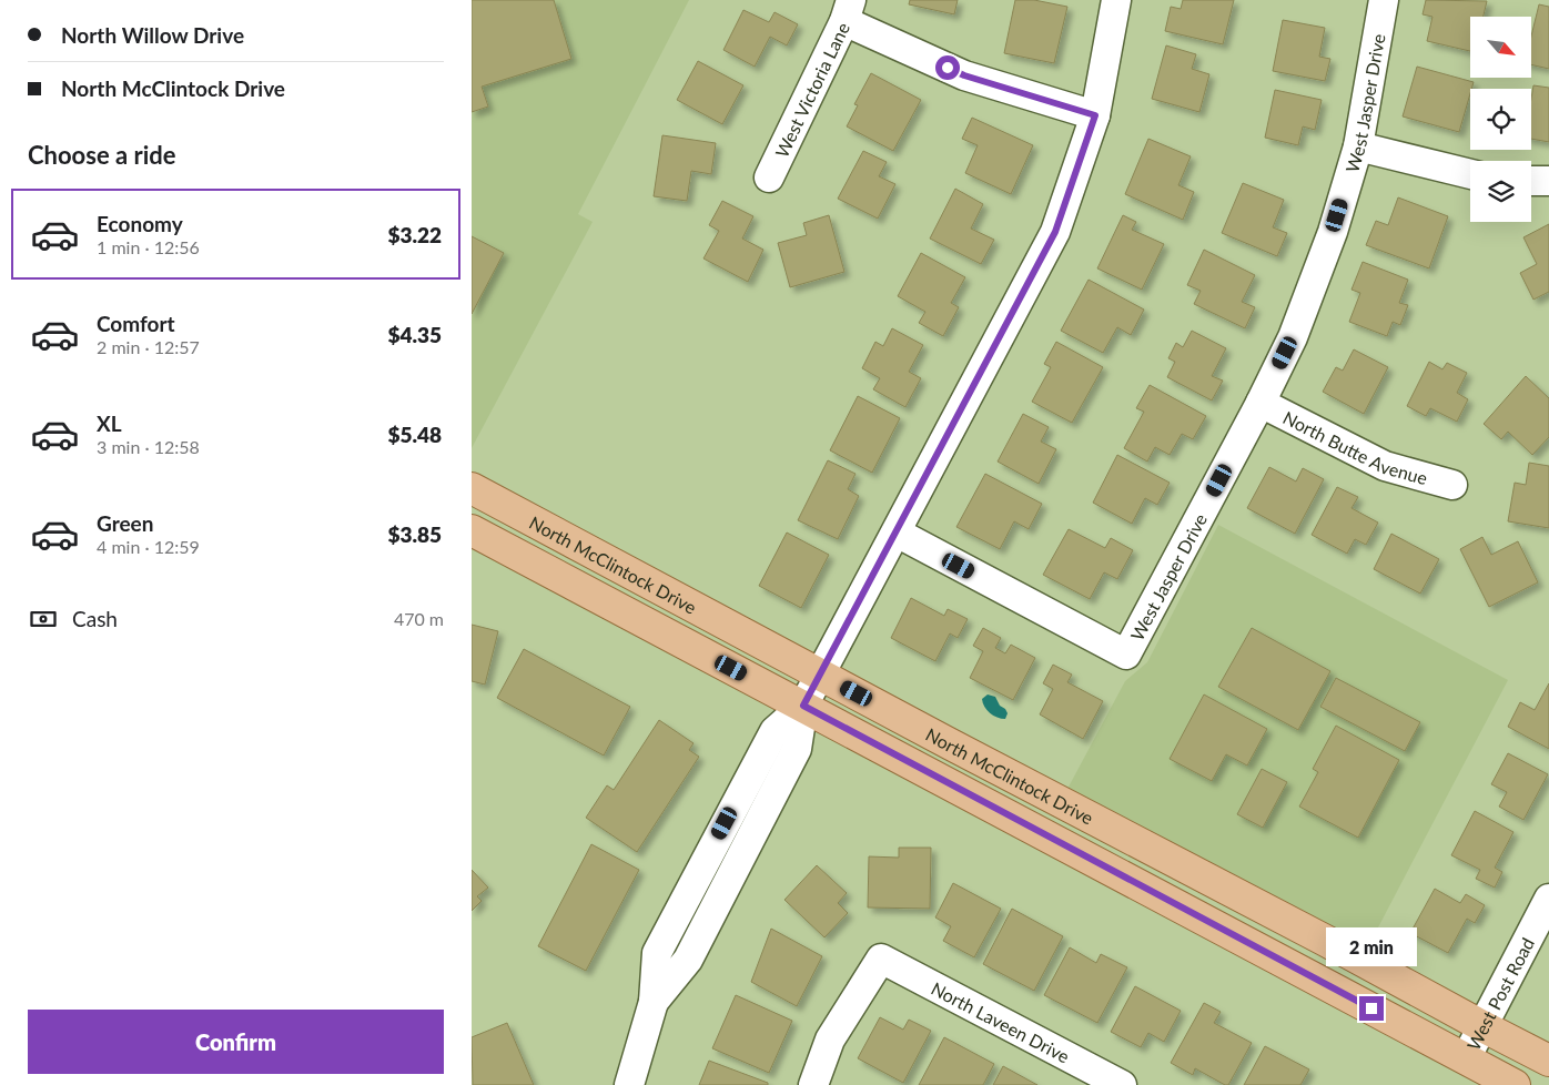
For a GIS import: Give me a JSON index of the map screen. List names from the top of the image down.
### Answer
{
  "streets": {
    "main road": ["North McClintock Drive"],
    "street": [
      "West Victoria Lane",
      "West Jasper Drive",
      "North Butte Avenue",
      "West Post Road",
      "North Laveen Drive"
    ]
  },
  "crossings": [
    ["West Jasper Drive", "North Butte Avenue"],
    ["North McClintock Drive", "West Post Road"]
  ],
  "north": "bottom right",
  "page": {
    "banner": ["North Willow Drive", "North McClintock Drive"],
    "heading": "Choose a ride",
    "list": [
      {
        "name": "Economy",
        "note": "1 min · 12:56",
        "value": "$3.22"
      },
      {
        "name": "Comfort",
        "note": "2 min · 12:57",
        "value": "$4.35"
      },
      {
        "name": "XL",
        "note": "3 min · 12:58",
        "value": "$5.48"
      },
      {
        "name": "Green",
        "note": "4 min · 12:59",
        "value": "$3.85"
      }
    ],
    "pay": ["Cash", "470 m"],
    "bubble": "2 min",
    "buttons": "Confirm"
  }
}
